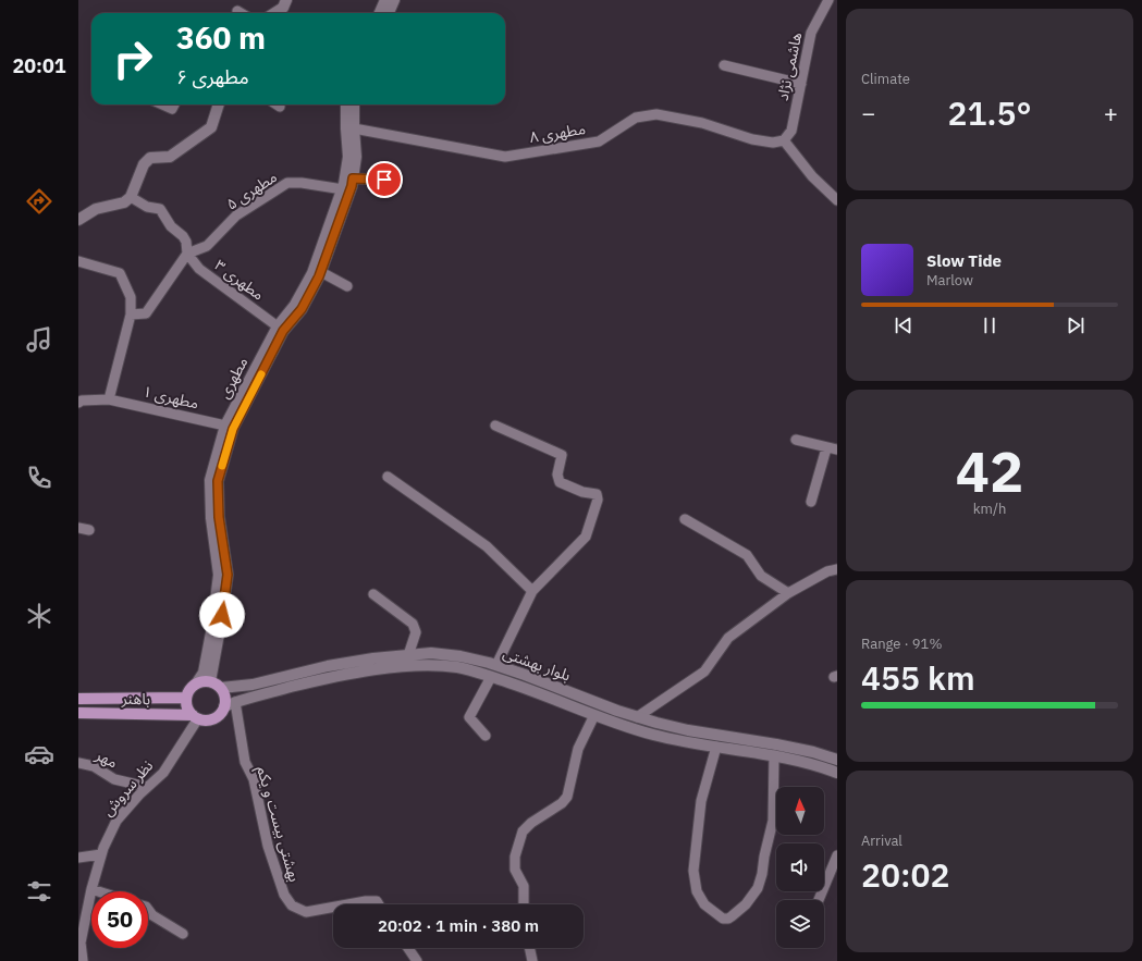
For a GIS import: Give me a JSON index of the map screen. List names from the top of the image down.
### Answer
{
  "streets": {
    "main road": ["مطهری", "بلوار بهشتی", "باهنر"],
    "street": [
      "هاشمی نژاد",
      "مطهری ۸",
      "مطهری ۵",
      "مطهری ۳",
      "مطهری ۱",
      "مهر",
      "نظر سروش",
      "بهشتی بیست و یکم"
    ]
  },
  "crossings": [
    ["هاشمی نژاد", "مطهری ۸"],
    ["مطهری ۸", "مطهری"],
    ["مطهری ۵", "مطهری ۳"],
    ["مطهری ۵", "مطهری"],
    ["مطهری ۳", "مطهری"],
    ["مطهری", "مطهری ۱"],
    ["مطهری", "بلوار بهشتی"],
    ["مطهری", "باهنر"],
    ["مطهری", "نظر سروش"],
    ["بلوار بهشتی", "باهنر"],
    ["بلوار بهشتی", "نظر سروش"],
    ["بلوار بهشتی", "بهشتی بیست و یکم"],
    ["باهنر", "نظر سروش"],
    ["مهر", "نظر سروش"]
  ],
  "north": "top",
  "page": {
    "tabs": "20:01",
    "tile": [
      "Climate",
      ["42", "km/h"],
      ["Range · 91%", "455 km"],
      ["Arrival", "20:02"]
    ],
    "turn": ["360 m", "مطهری ۶"],
    "heat": ["−", "21.5°", "+"],
    "song": ["Slow Tide", "Marlow"],
    "limit": "50",
    "trip": "20:02 · 1 min · 380 m"
  }
}
